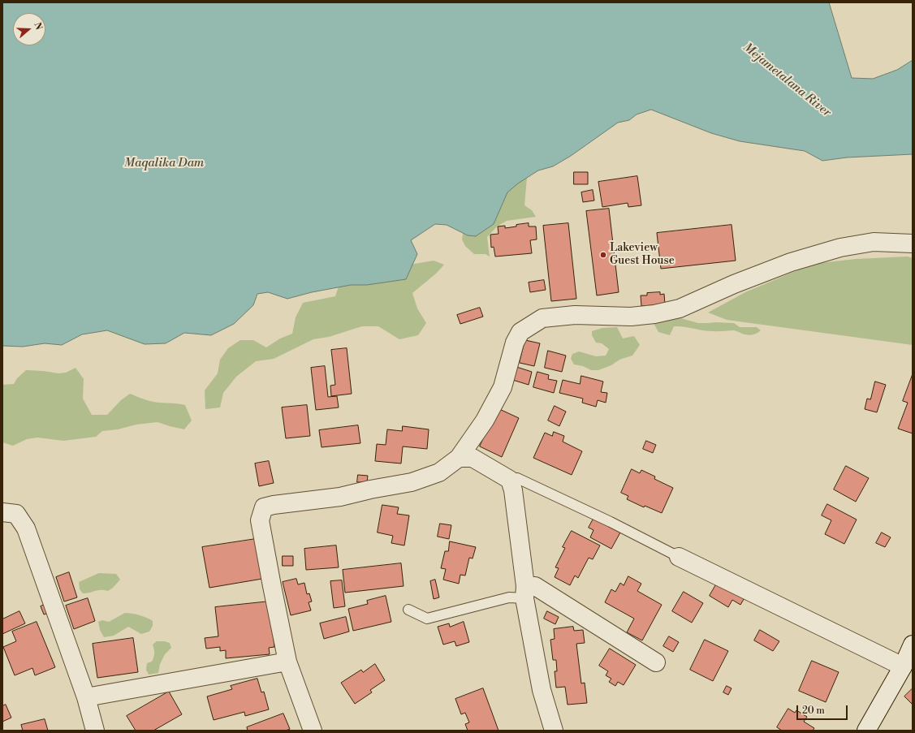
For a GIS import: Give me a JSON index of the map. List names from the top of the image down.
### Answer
{
  "water": ["Mejametalana River", "Maqalika Dam"],
  "places": ["Lakeview Guest House"],
  "scale_bar": "20 m",
  "north": "right"
}
